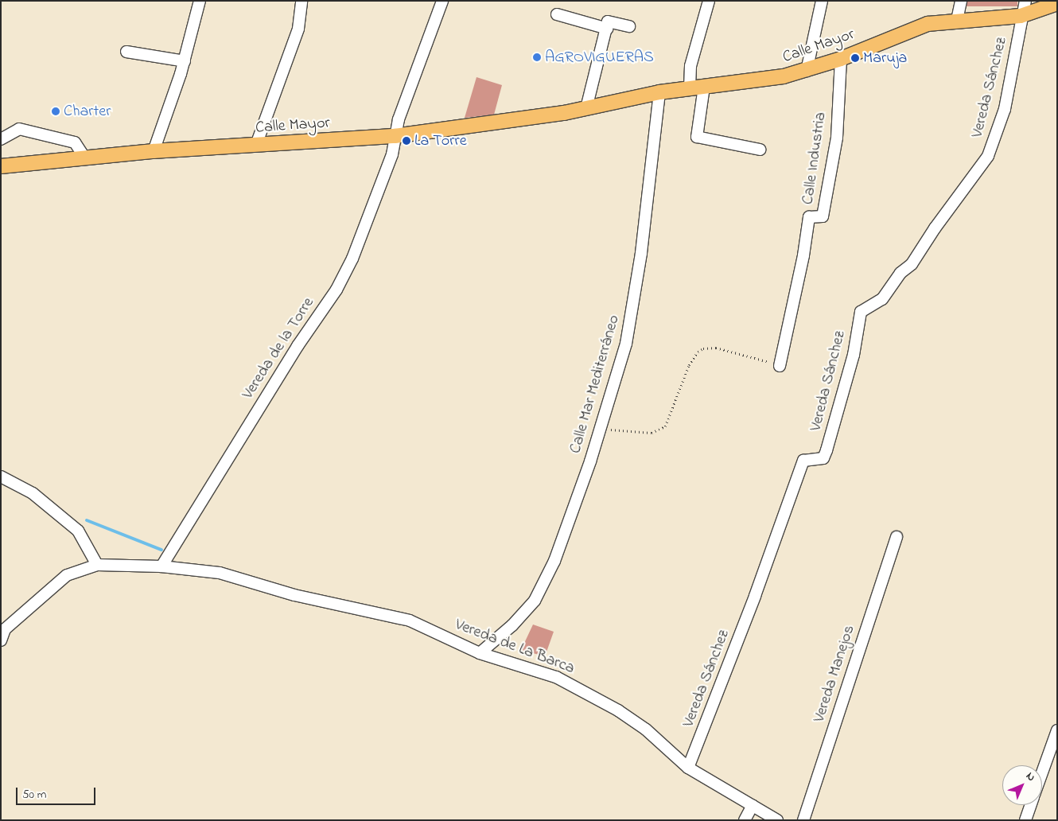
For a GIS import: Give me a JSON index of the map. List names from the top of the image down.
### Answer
{
  "streets": {
    "main road": ["Calle Mayor"],
    "street": [
      "Vereda Sánchez",
      "Calle Industria",
      "Vereda de la Torre",
      "Calle Mar Mediterráneo",
      "Vereda de La Barca",
      "Vereda Manejos"
    ]
  },
  "crossings": [
    ["Calle Mayor", "Vereda Sánchez"],
    ["Calle Mayor", "Calle Industria"],
    ["Calle Mayor", "Vereda de la Torre"],
    ["Calle Mayor", "Calle Mar Mediterráneo"],
    ["Vereda Sánchez", "Vereda de La Barca"],
    ["Vereda de la Torre", "Vereda de La Barca"],
    ["Calle Mar Mediterráneo", "Vereda de La Barca"]
  ],
  "places": [
    "AGROVIGUERAS",
    "Maruja",
    "Charter",
    "La Torre"
  ],
  "scale_bar": "50 m",
  "north": "top right"
}
